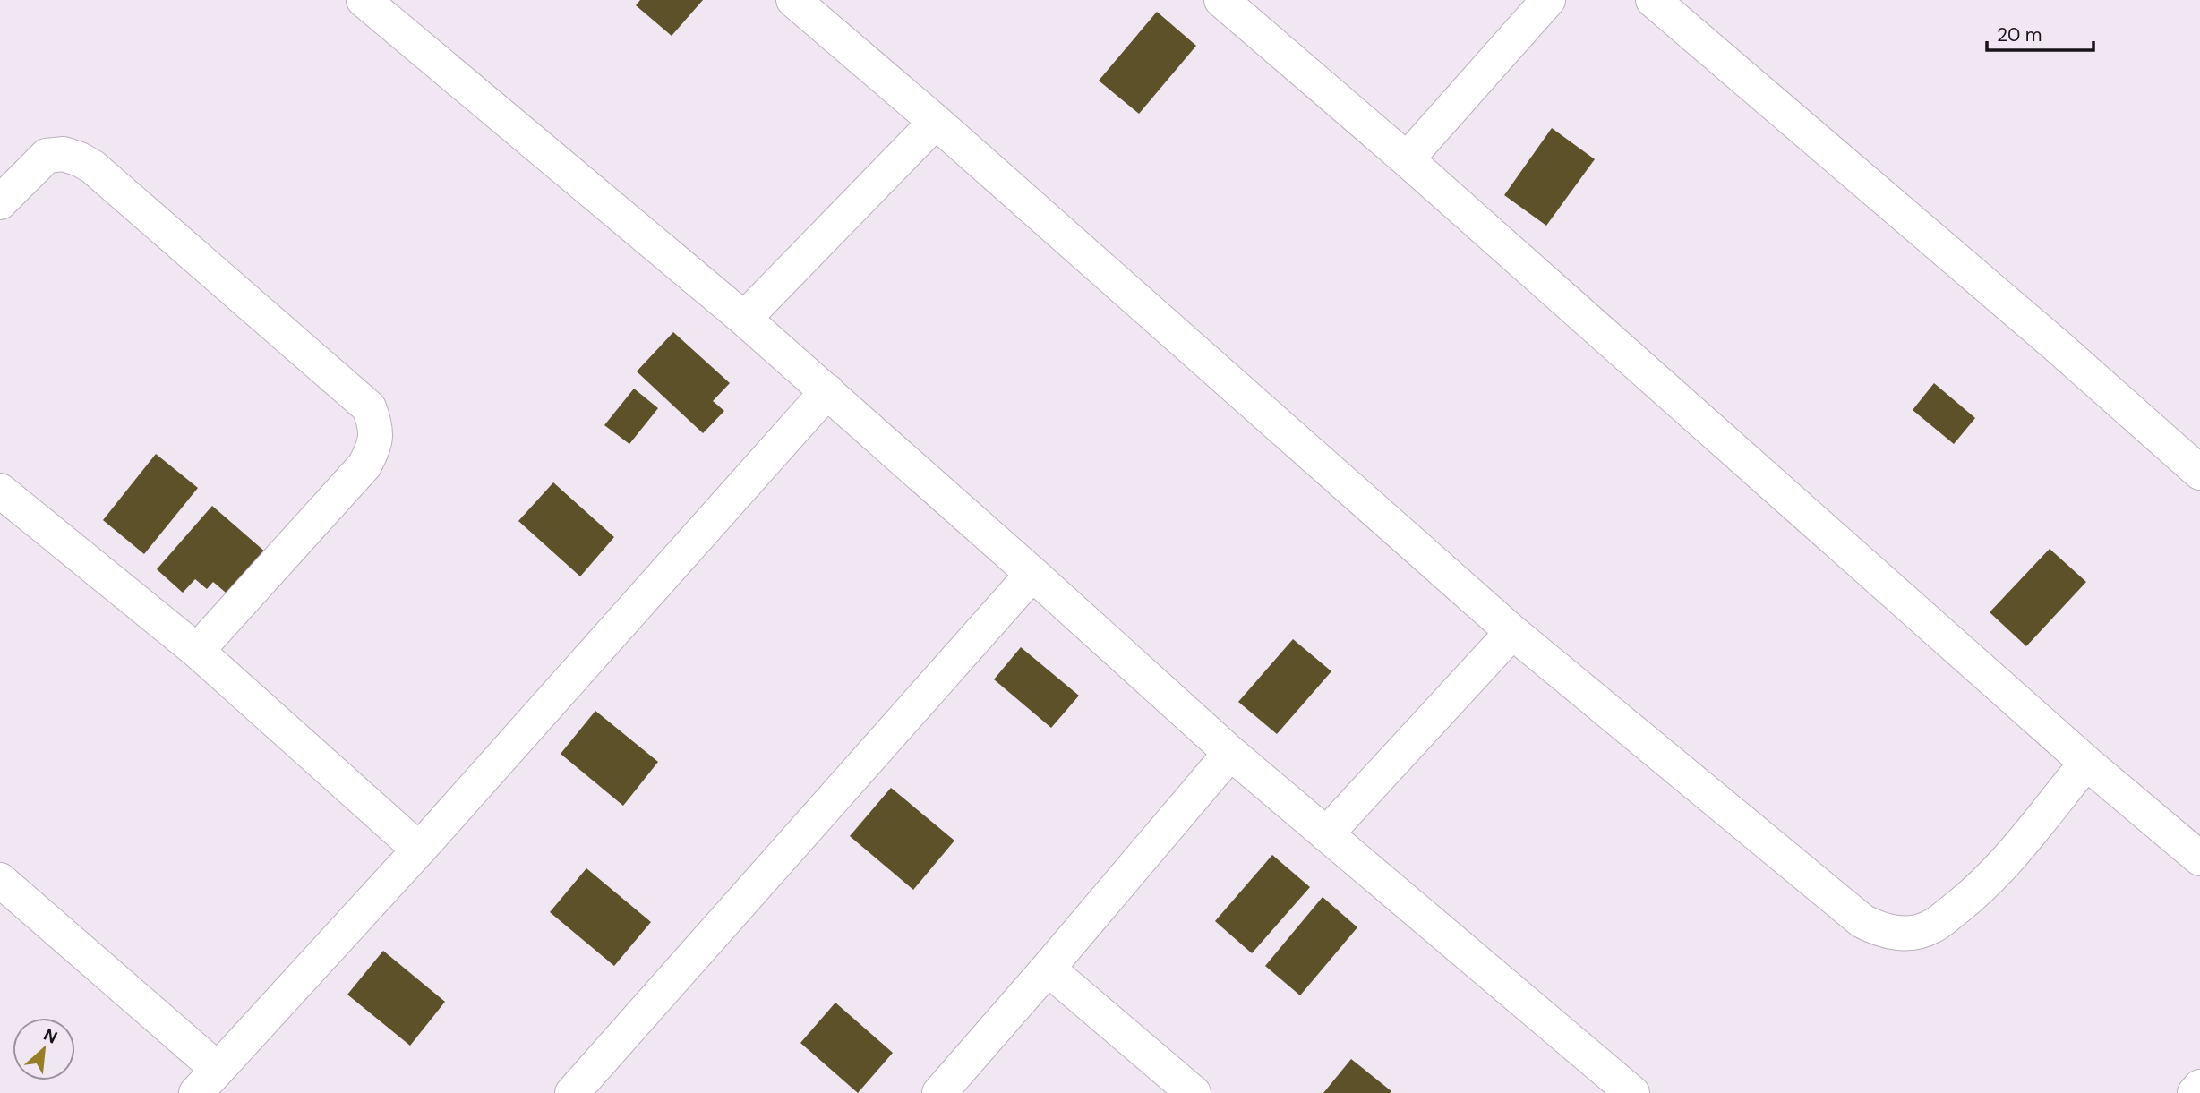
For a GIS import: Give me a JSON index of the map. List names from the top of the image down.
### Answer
{
  "scale_bar": "20 m",
  "north": "top right"
}
